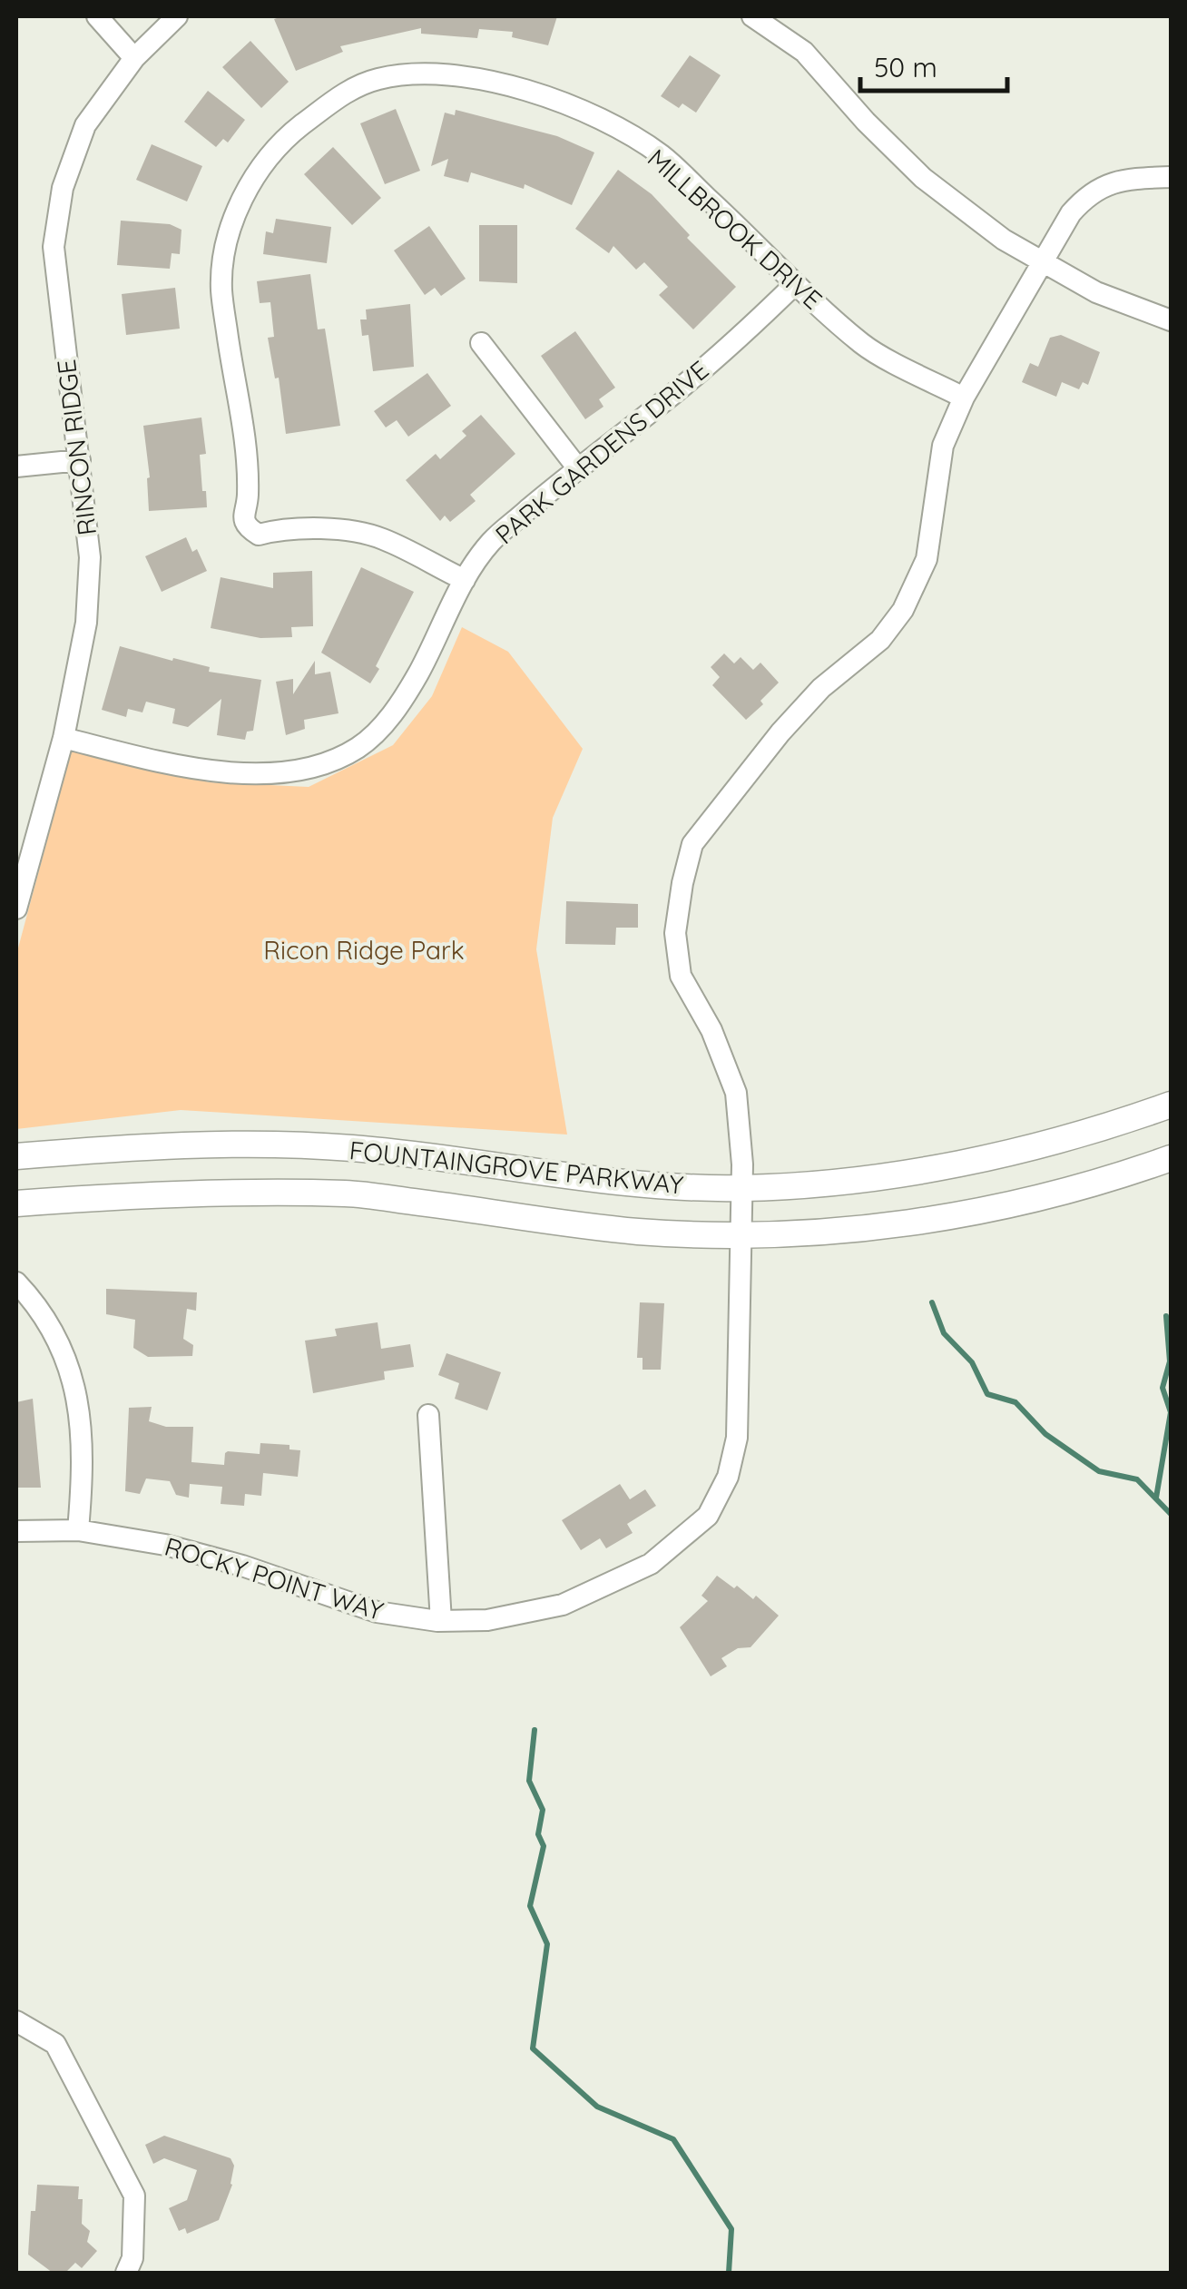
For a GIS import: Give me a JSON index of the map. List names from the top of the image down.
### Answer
{
  "streets": {
    "main road": ["FOUNTAINGROVE PARKWAY"],
    "street": [
      "MILLBROOK DRIVE",
      "RINCON RIDGE",
      "PARK GARDENS DRIVE",
      "ROCKY POINT WAY"
    ]
  },
  "crossings": [
    ["MILLBROOK DRIVE", "PARK GARDENS DRIVE"],
    ["MILLBROOK DRIVE", "ROCKY POINT WAY"],
    ["RINCON RIDGE", "PARK GARDENS DRIVE"],
    ["FOUNTAINGROVE PARKWAY", "ROCKY POINT WAY"]
  ],
  "parks": ["Ricon Ridge Park"],
  "scale_bar": "50 m"
}
